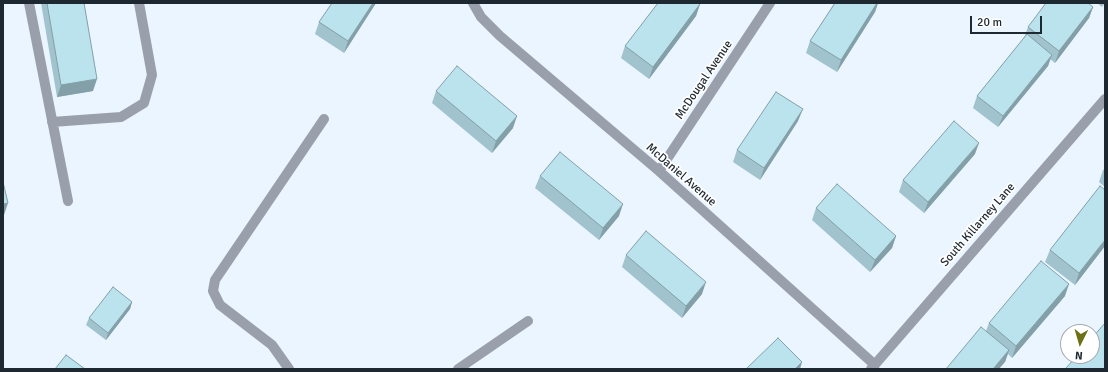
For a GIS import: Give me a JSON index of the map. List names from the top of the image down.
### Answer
{
  "streets": {
    "street": ["McDougal Avenue", "McDaniel Avenue", "South Killarney Lane"]
  },
  "crossings": [
    ["McDougal Avenue", "McDaniel Avenue"],
    ["McDaniel Avenue", "South Killarney Lane"]
  ],
  "scale_bar": "20 m",
  "north": "bottom"
}
